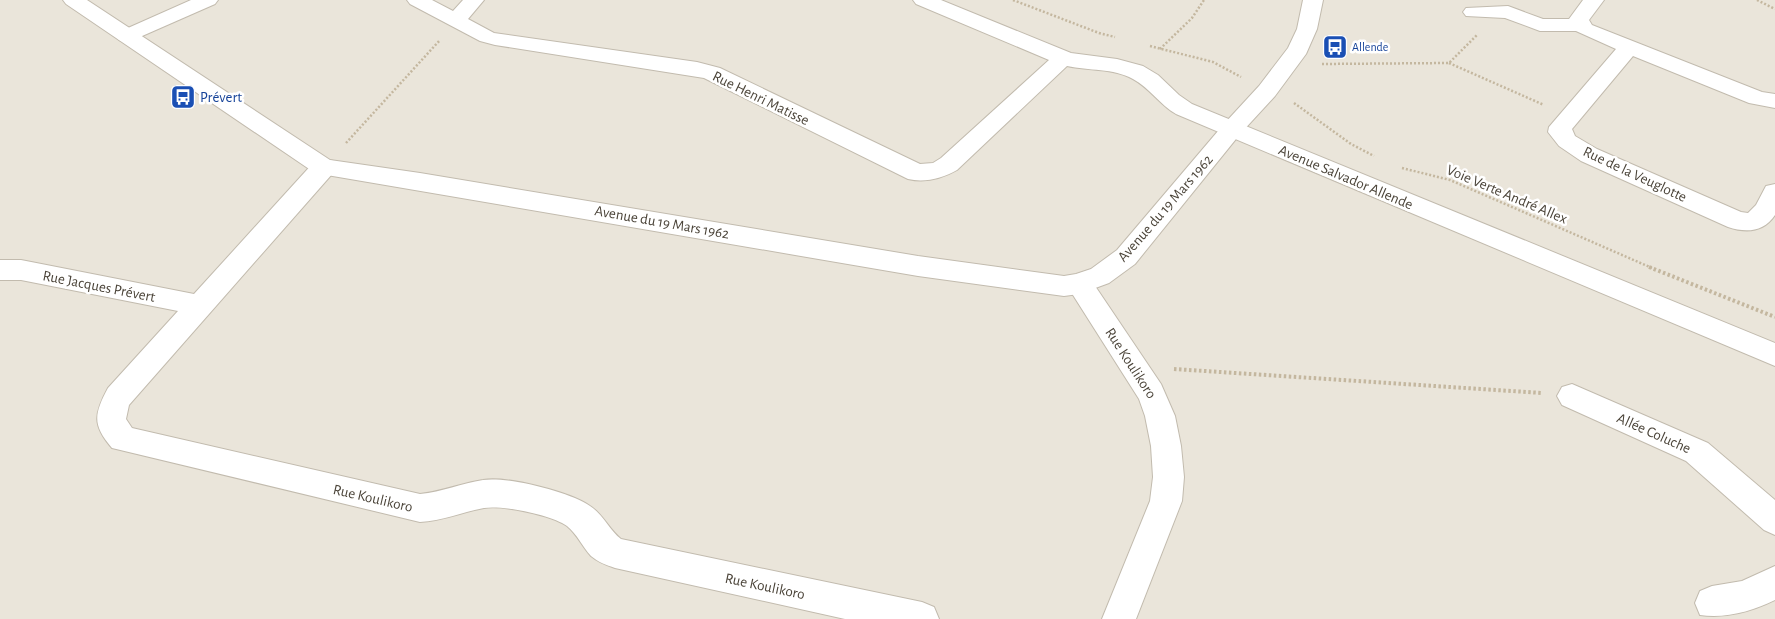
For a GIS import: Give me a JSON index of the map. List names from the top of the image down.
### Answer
{
  "streets": {
    "street": [
      "Rue Henri Matisse",
      "Rue de la Veuglotte",
      "Avenue Salvador Allende",
      "Avenue du 19 Mars 1962",
      "Rue Jacques Prévert",
      "Rue Koulikoro",
      "Allée Coluche"
    ],
    "path": ["Voie Verte André Allex"]
  },
  "crossings": [
    ["Rue Henri Matisse", "Avenue Salvador Allende"],
    ["Avenue Salvador Allende", "Avenue du 19 Mars 1962"],
    ["Avenue du 19 Mars 1962", "Rue Koulikoro"],
    ["Rue Jacques Prévert", "Rue Koulikoro"]
  ],
  "places": {
    "bus stop": ["Allende", "Prévert"]
  }
}
